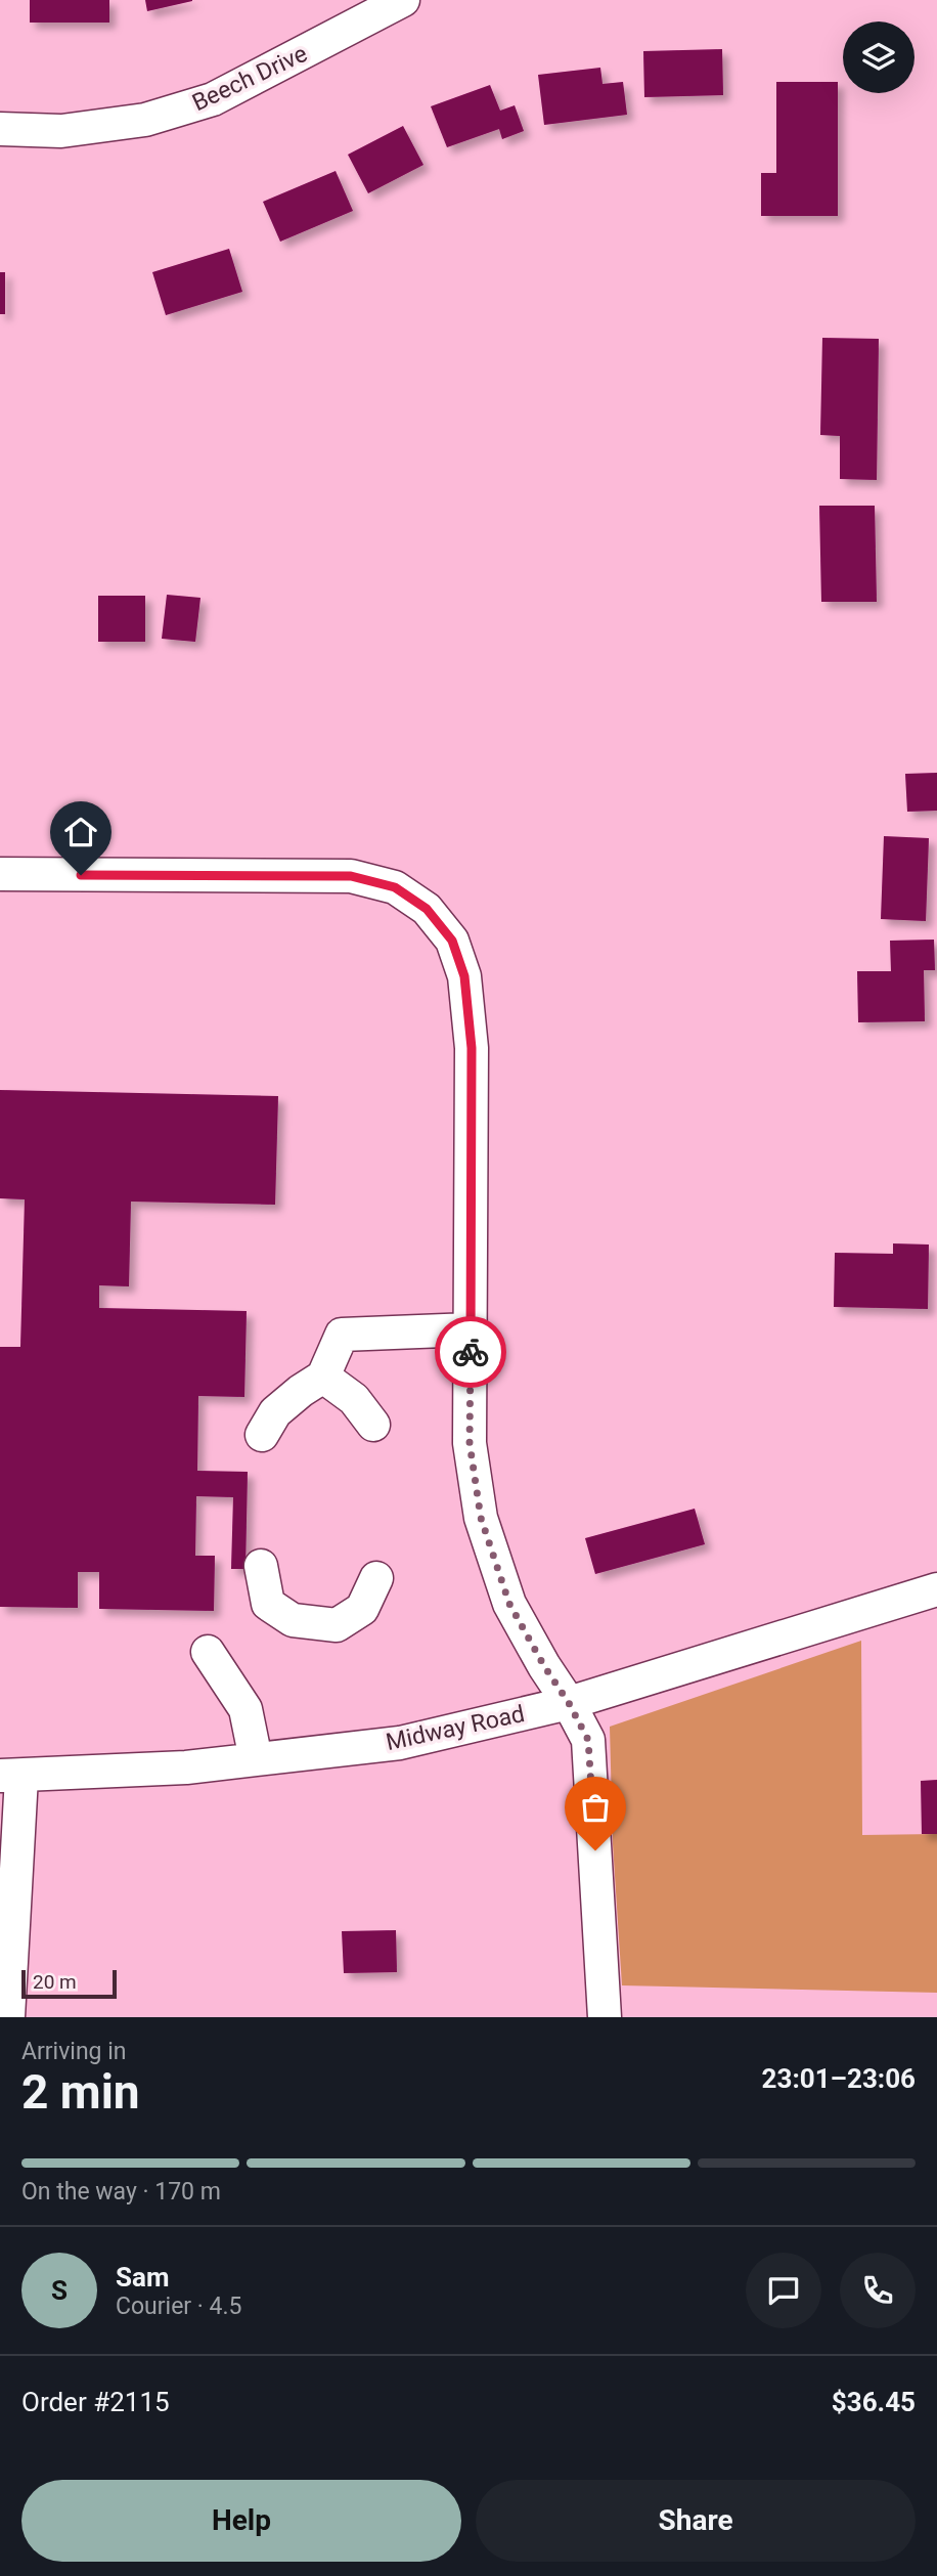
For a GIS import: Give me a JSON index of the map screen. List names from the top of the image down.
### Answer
{
  "streets": {
    "street": ["Beech Drive", "Midway Road"]
  },
  "scale_bar": "20 m",
  "page": {
    "scale": "20 m",
    "heading": ["2 min", "Arriving in", "23:01–23:06"],
    "panel": [
      "Sam",
      "Courier · 4.5",
      "Order #2115",
      "$36.45"
    ],
    "bar": "On the way · 170 m",
    "round": "S",
    "buttons": ["Help", "Share"]
  }
}
